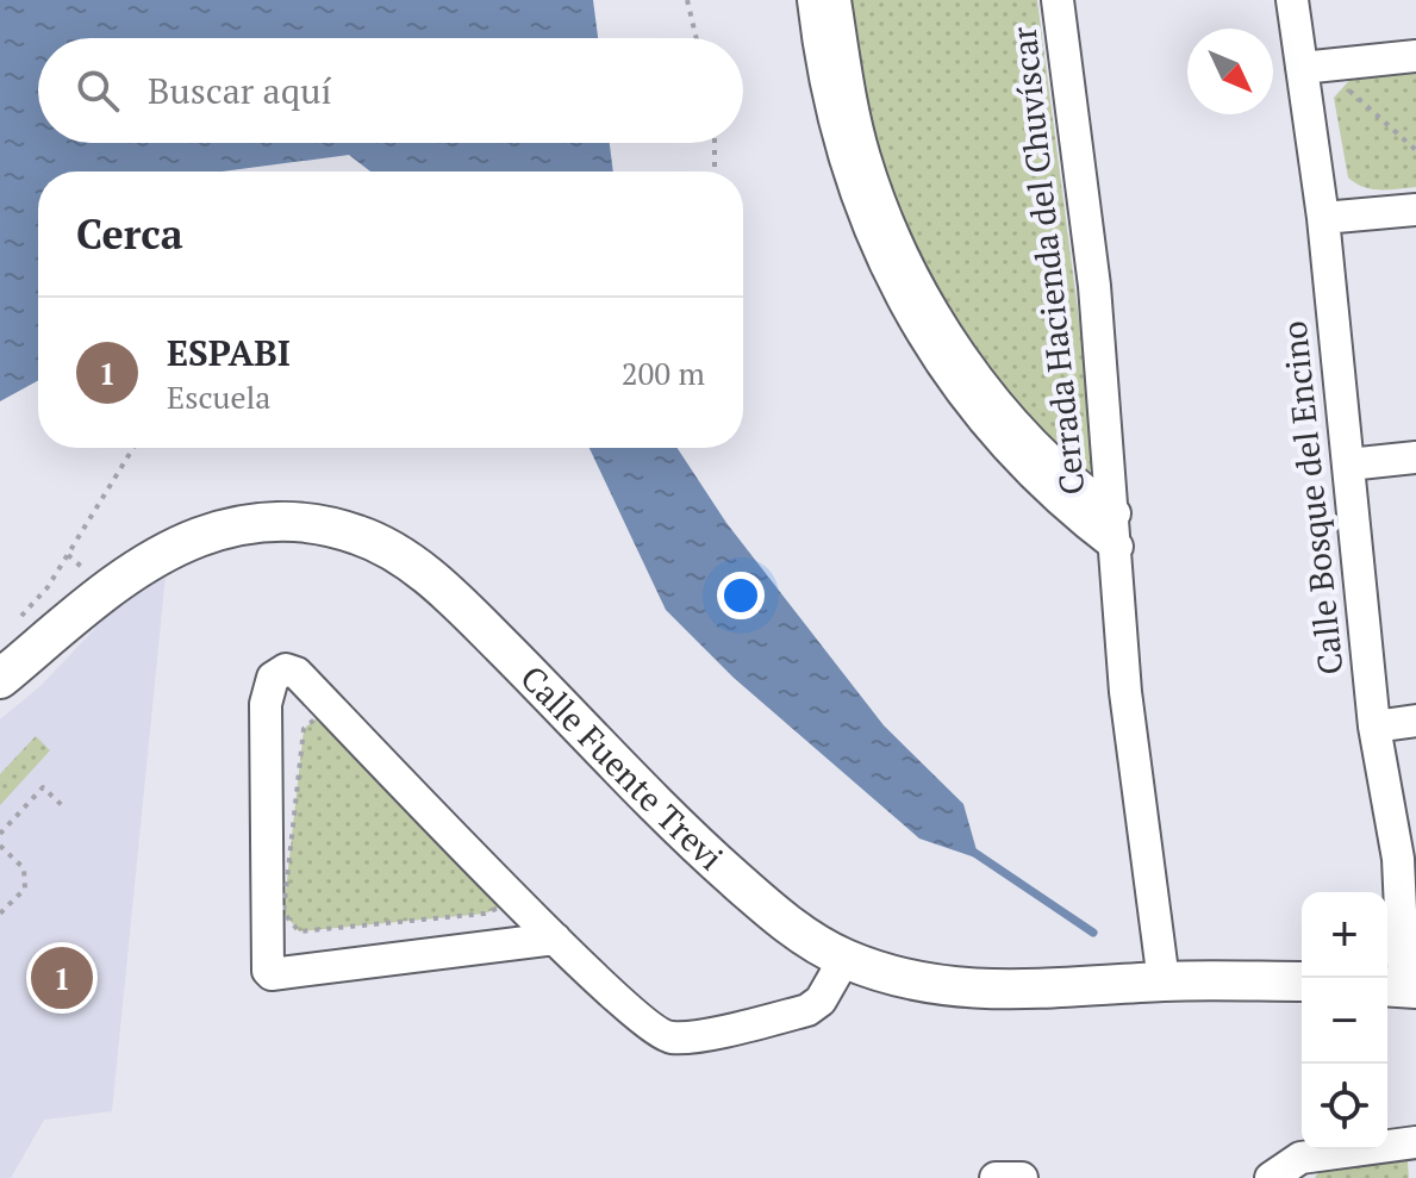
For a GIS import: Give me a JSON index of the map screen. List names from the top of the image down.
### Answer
{
  "streets": {
    "street": ["Cerrada Hacienda del Chuvíscar", "Calle Bosque del Encino", "Calle Fuente Trevi"]
  },
  "crossings": [
    ["Cerrada Hacienda del Chuvíscar", "Calle Fuente Trevi"]
  ],
  "north": "bottom right",
  "page": {
    "search": "Buscar aquí",
    "heading": "Cerca",
    "list": [
      {
        "mark": "1",
        "name": "ESPABI",
        "note": "Escuela",
        "value": "200 m"
      }
    ],
    "map_buttons": ["+", "−"],
    "pins": "1"
  }
}
